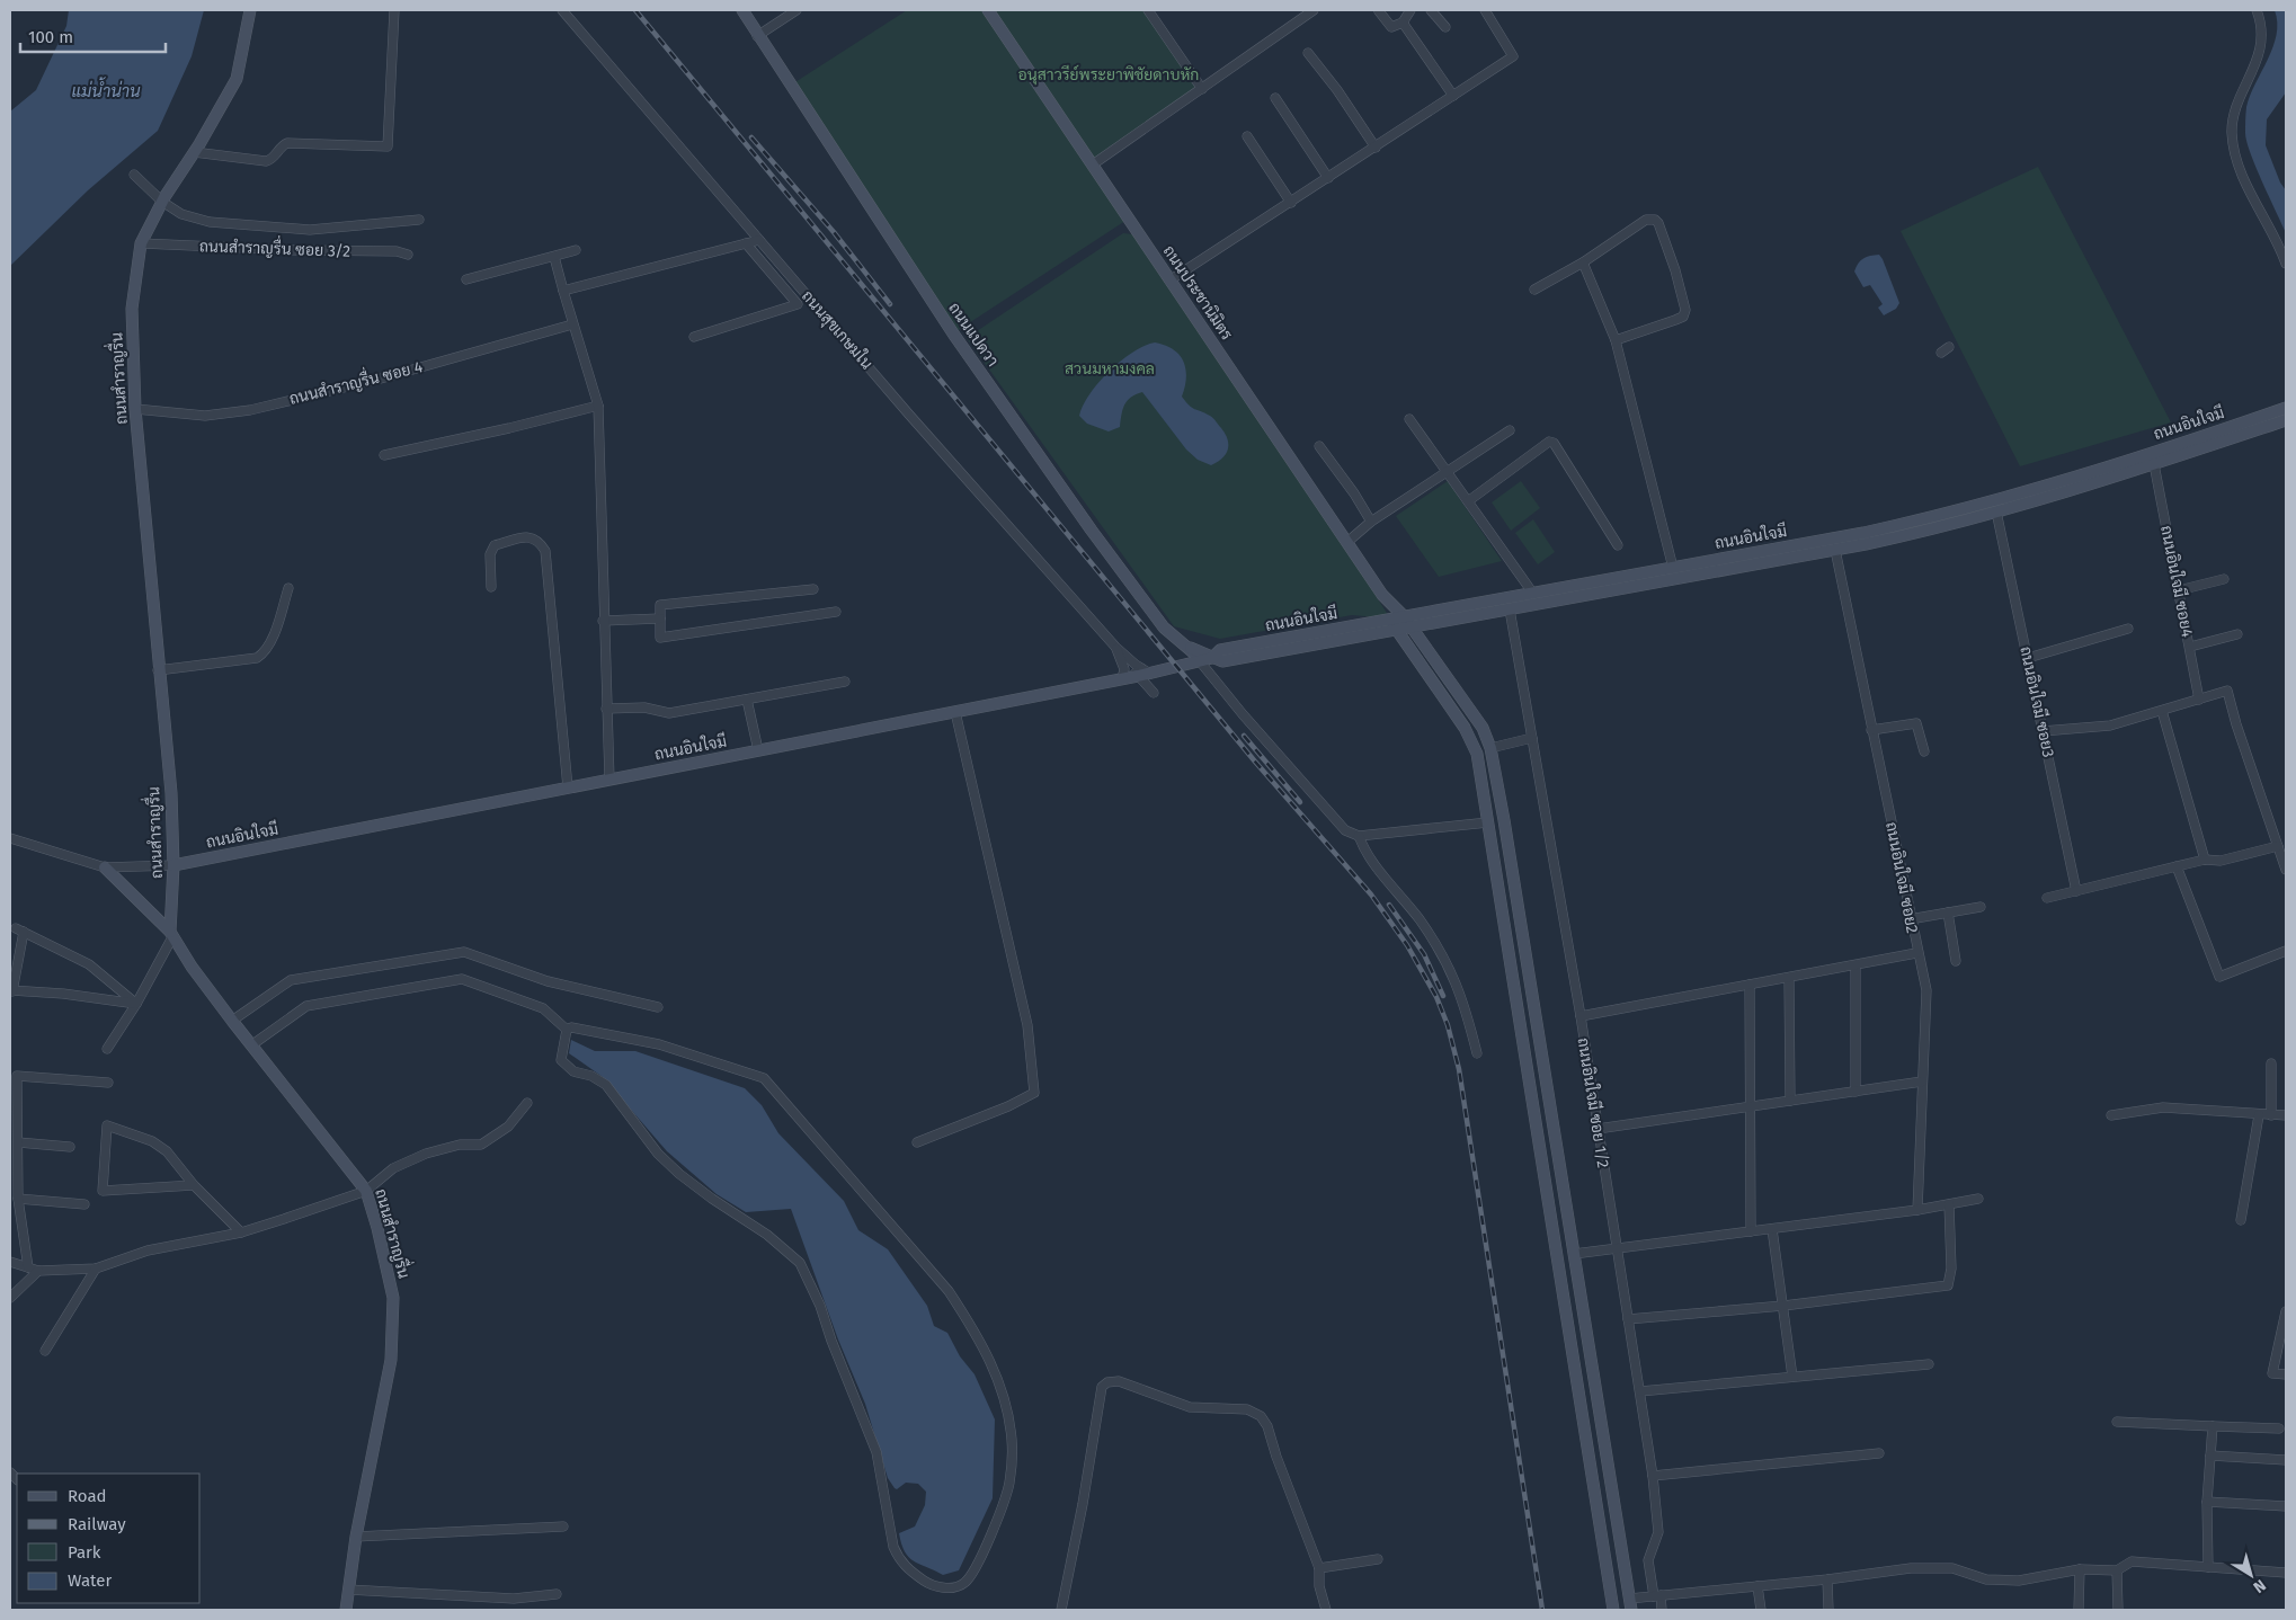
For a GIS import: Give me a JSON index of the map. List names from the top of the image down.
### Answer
{
  "streets": {
    "main road": [
      "ถนนประชานิมิตร",
      "ถนนแปดวา",
      "ถนนสำราญรื่น",
      "ถนนอินใจมี"
    ],
    "street": [
      "ถนนสำราญรื่น ซอย 3/2",
      "ถนนสุขเกษมใน",
      "ถนนสำราญรื่น ซอย 4",
      "ถนนอินใจมี ซอย4",
      "ถนนอินใจมี ซอย3",
      "ถนนอินใจมี ซอย2",
      "ถนนอินใจมี ซอย 1/2"
    ]
  },
  "crossings": [
    ["ถนนสำราญรื่น ซอย 3/2", "ถนนสำราญรื่น"],
    ["ถนนประชานิมิตร", "ถนนอินใจมี"],
    ["ถนนสุขเกษมใน", "ถนนอินใจมี"],
    ["ถนนแปดวา", "ถนนอินใจมี"],
    ["ถนนสำราญรื่น", "ถนนสำราญรื่น ซอย 4"],
    ["ถนนสำราญรื่น", "ถนนอินใจมี"],
    ["ถนนอินใจมี", "ถนนอินใจมี ซอย4"],
    ["ถนนอินใจมี", "ถนนอินใจมี ซอย3"],
    ["ถนนอินใจมี", "ถนนอินใจมี ซอย2"],
    ["ถนนอินใจมี", "ถนนอินใจมี ซอย 1/2"]
  ],
  "water": ["แม่น้ำน่าน"],
  "parks": ["อนุสาวรีย์พระยาพิชัยดาบหัก", "สวนมหามงคล"],
  "legend": [
    "Road",
    "Railway",
    "Park",
    "Water"
  ],
  "scale_bar": "100 m",
  "north": "bottom right"
}
